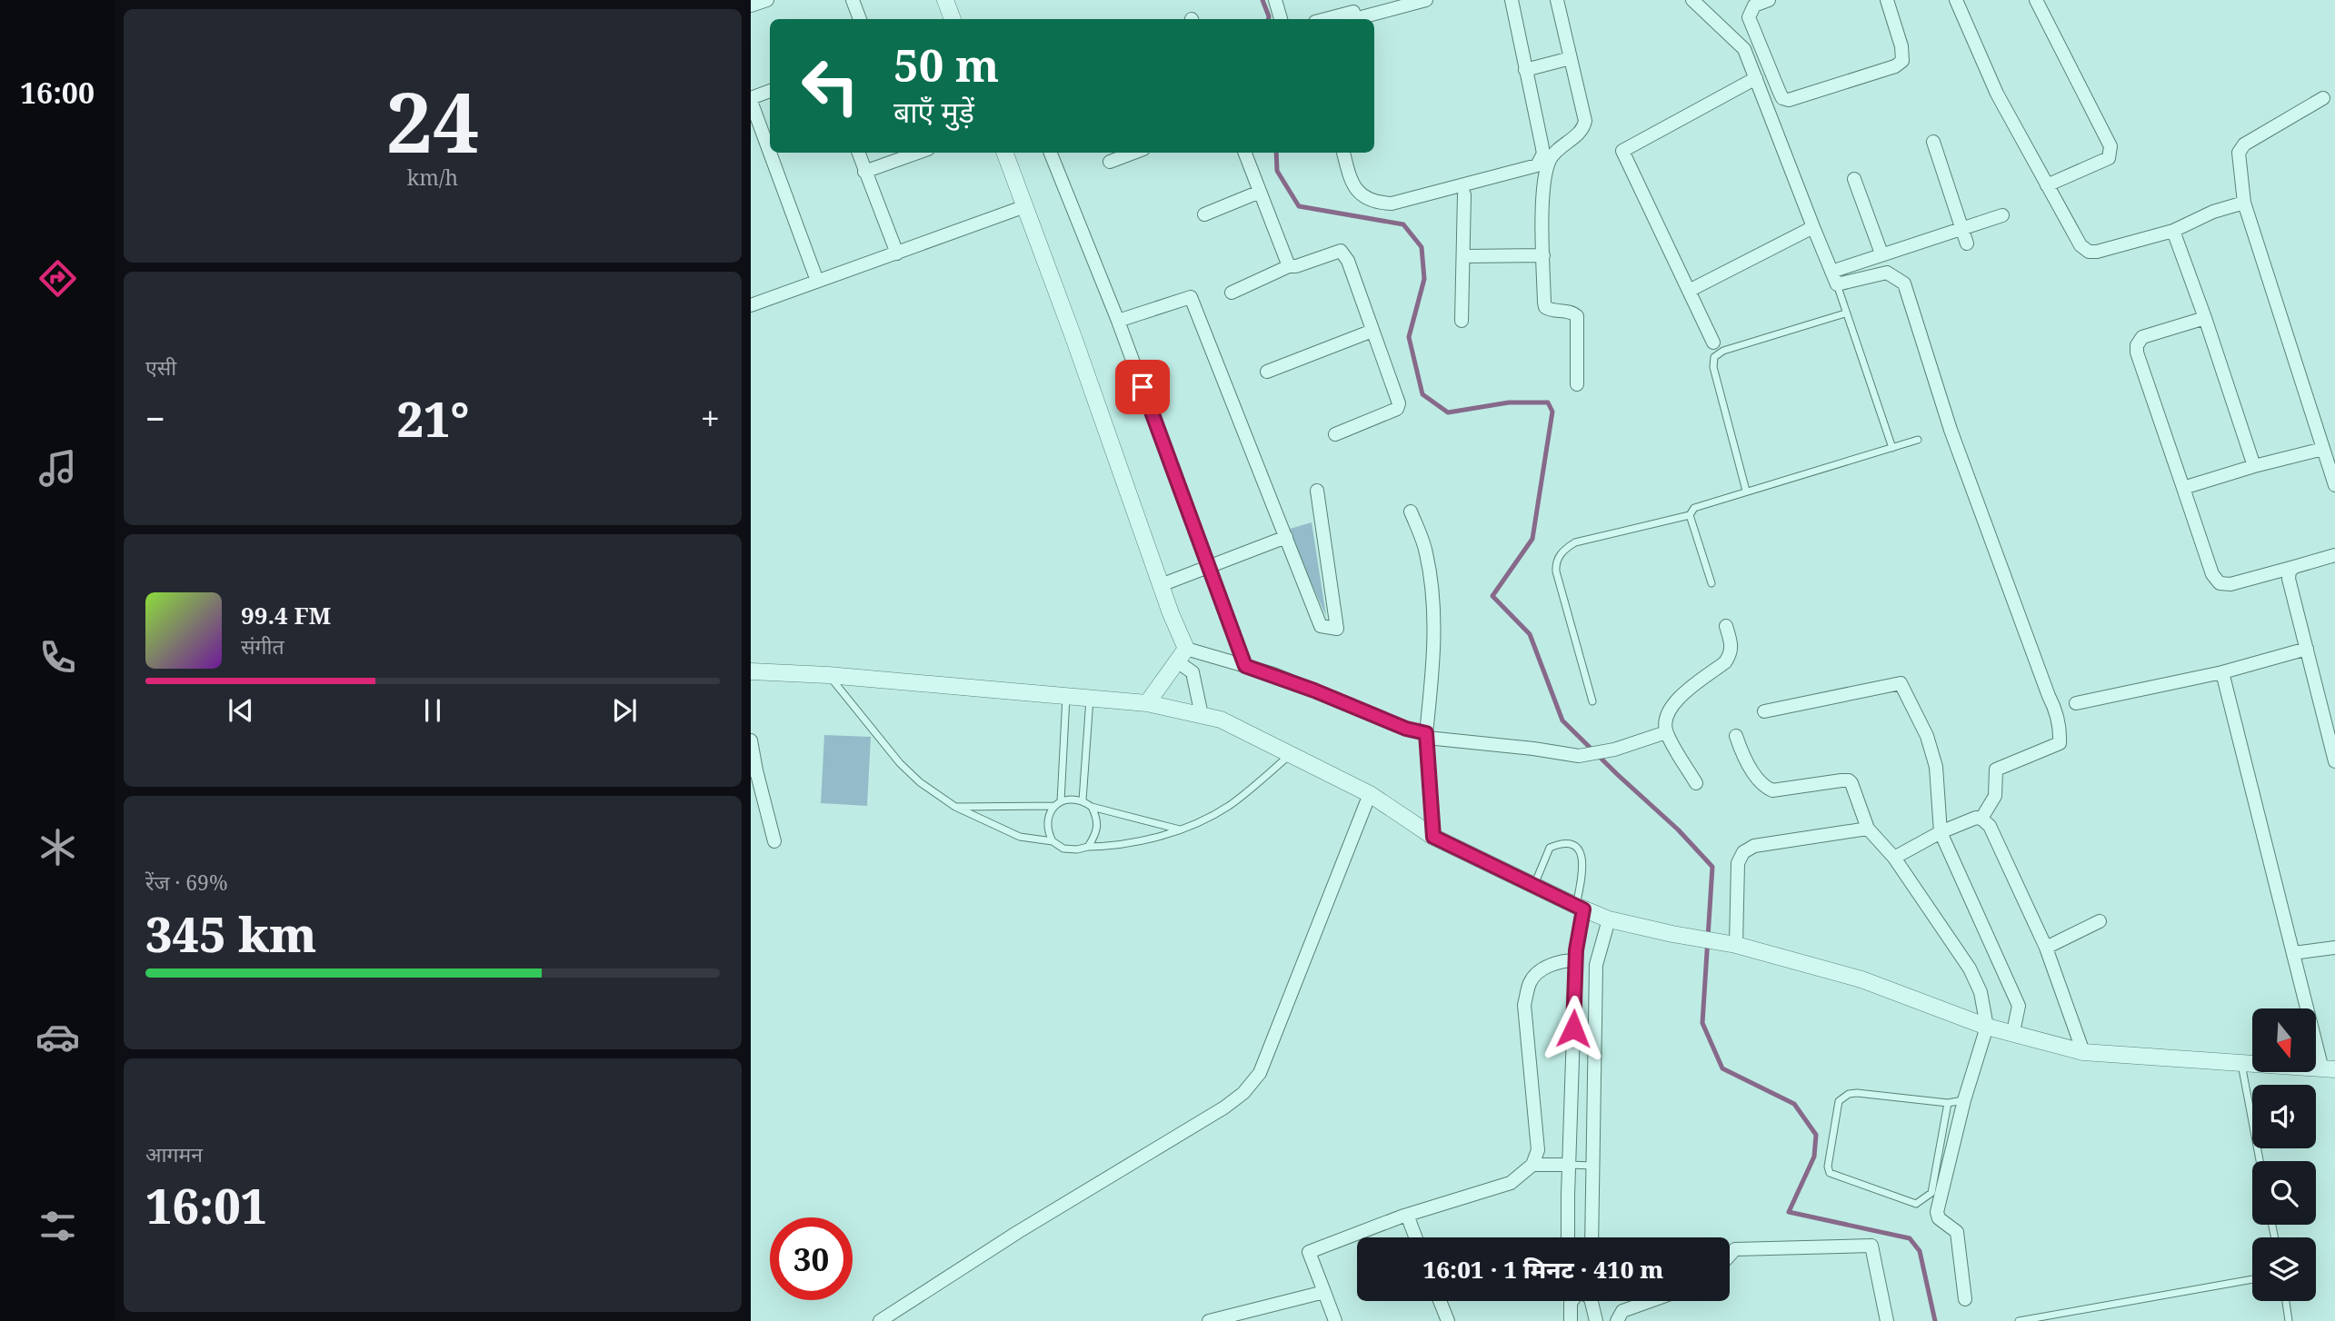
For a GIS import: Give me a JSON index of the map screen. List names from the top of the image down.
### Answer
{
  "north": "bottom",
  "page": {
    "tabs": "16:00",
    "tile": [
      ["24", "km/h"],
      "एसी",
      ["रेंज · 69%", "345 km"],
      ["आगमन", "16:01"]
    ],
    "turn": ["50 m", "बाएँ मुड़ें"],
    "heat": ["−", "21°", "+"],
    "song": ["99.4 FM", "संगीत"],
    "limit": "30",
    "trip": "16:01 · 1 मिनट · 410 m"
  }
}
